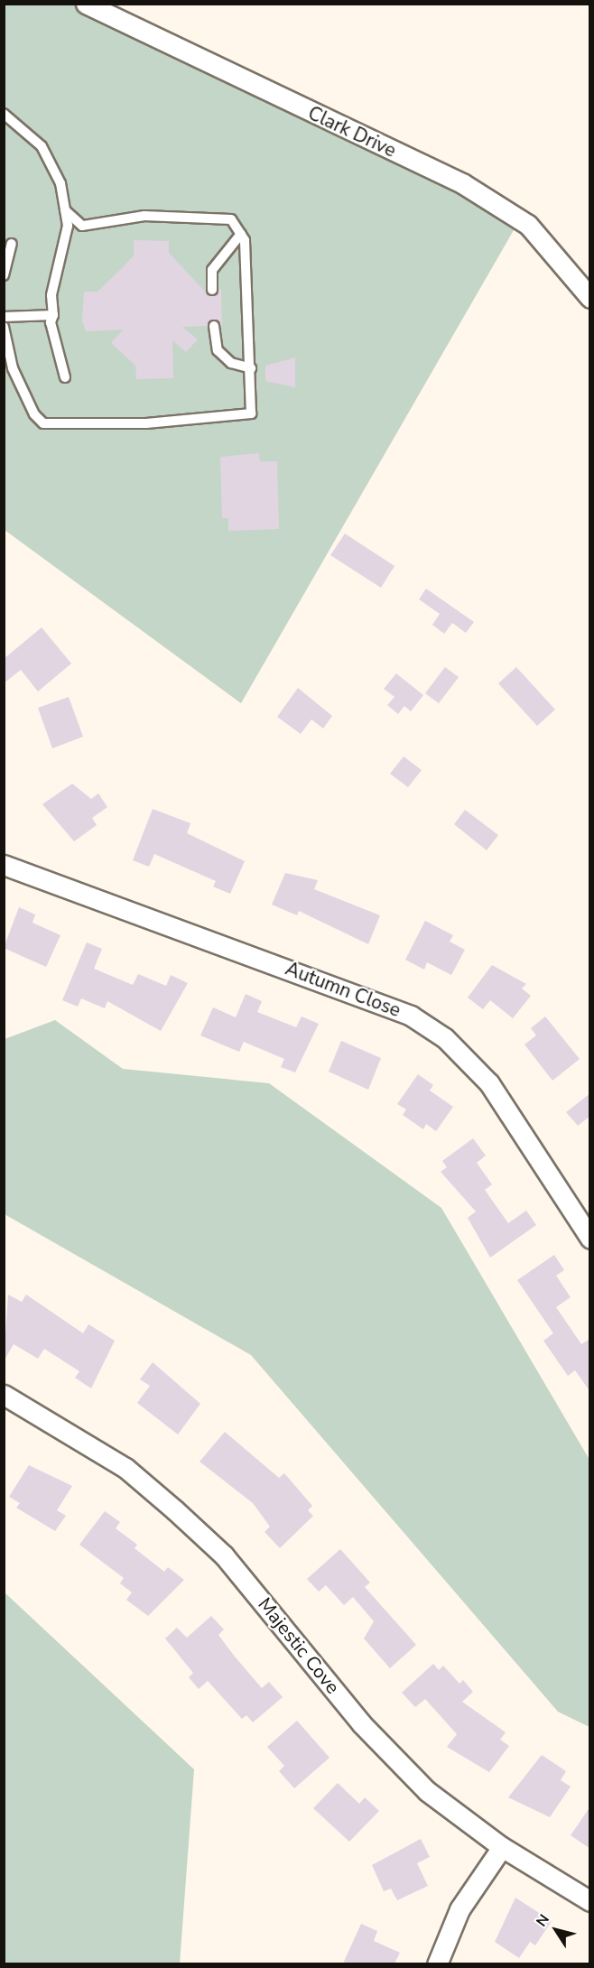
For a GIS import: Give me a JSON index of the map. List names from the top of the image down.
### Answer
{
  "streets": {
    "street": ["Clark Drive", "Autumn Close", "Majestic Cove"]
  },
  "north": "top left"
}
